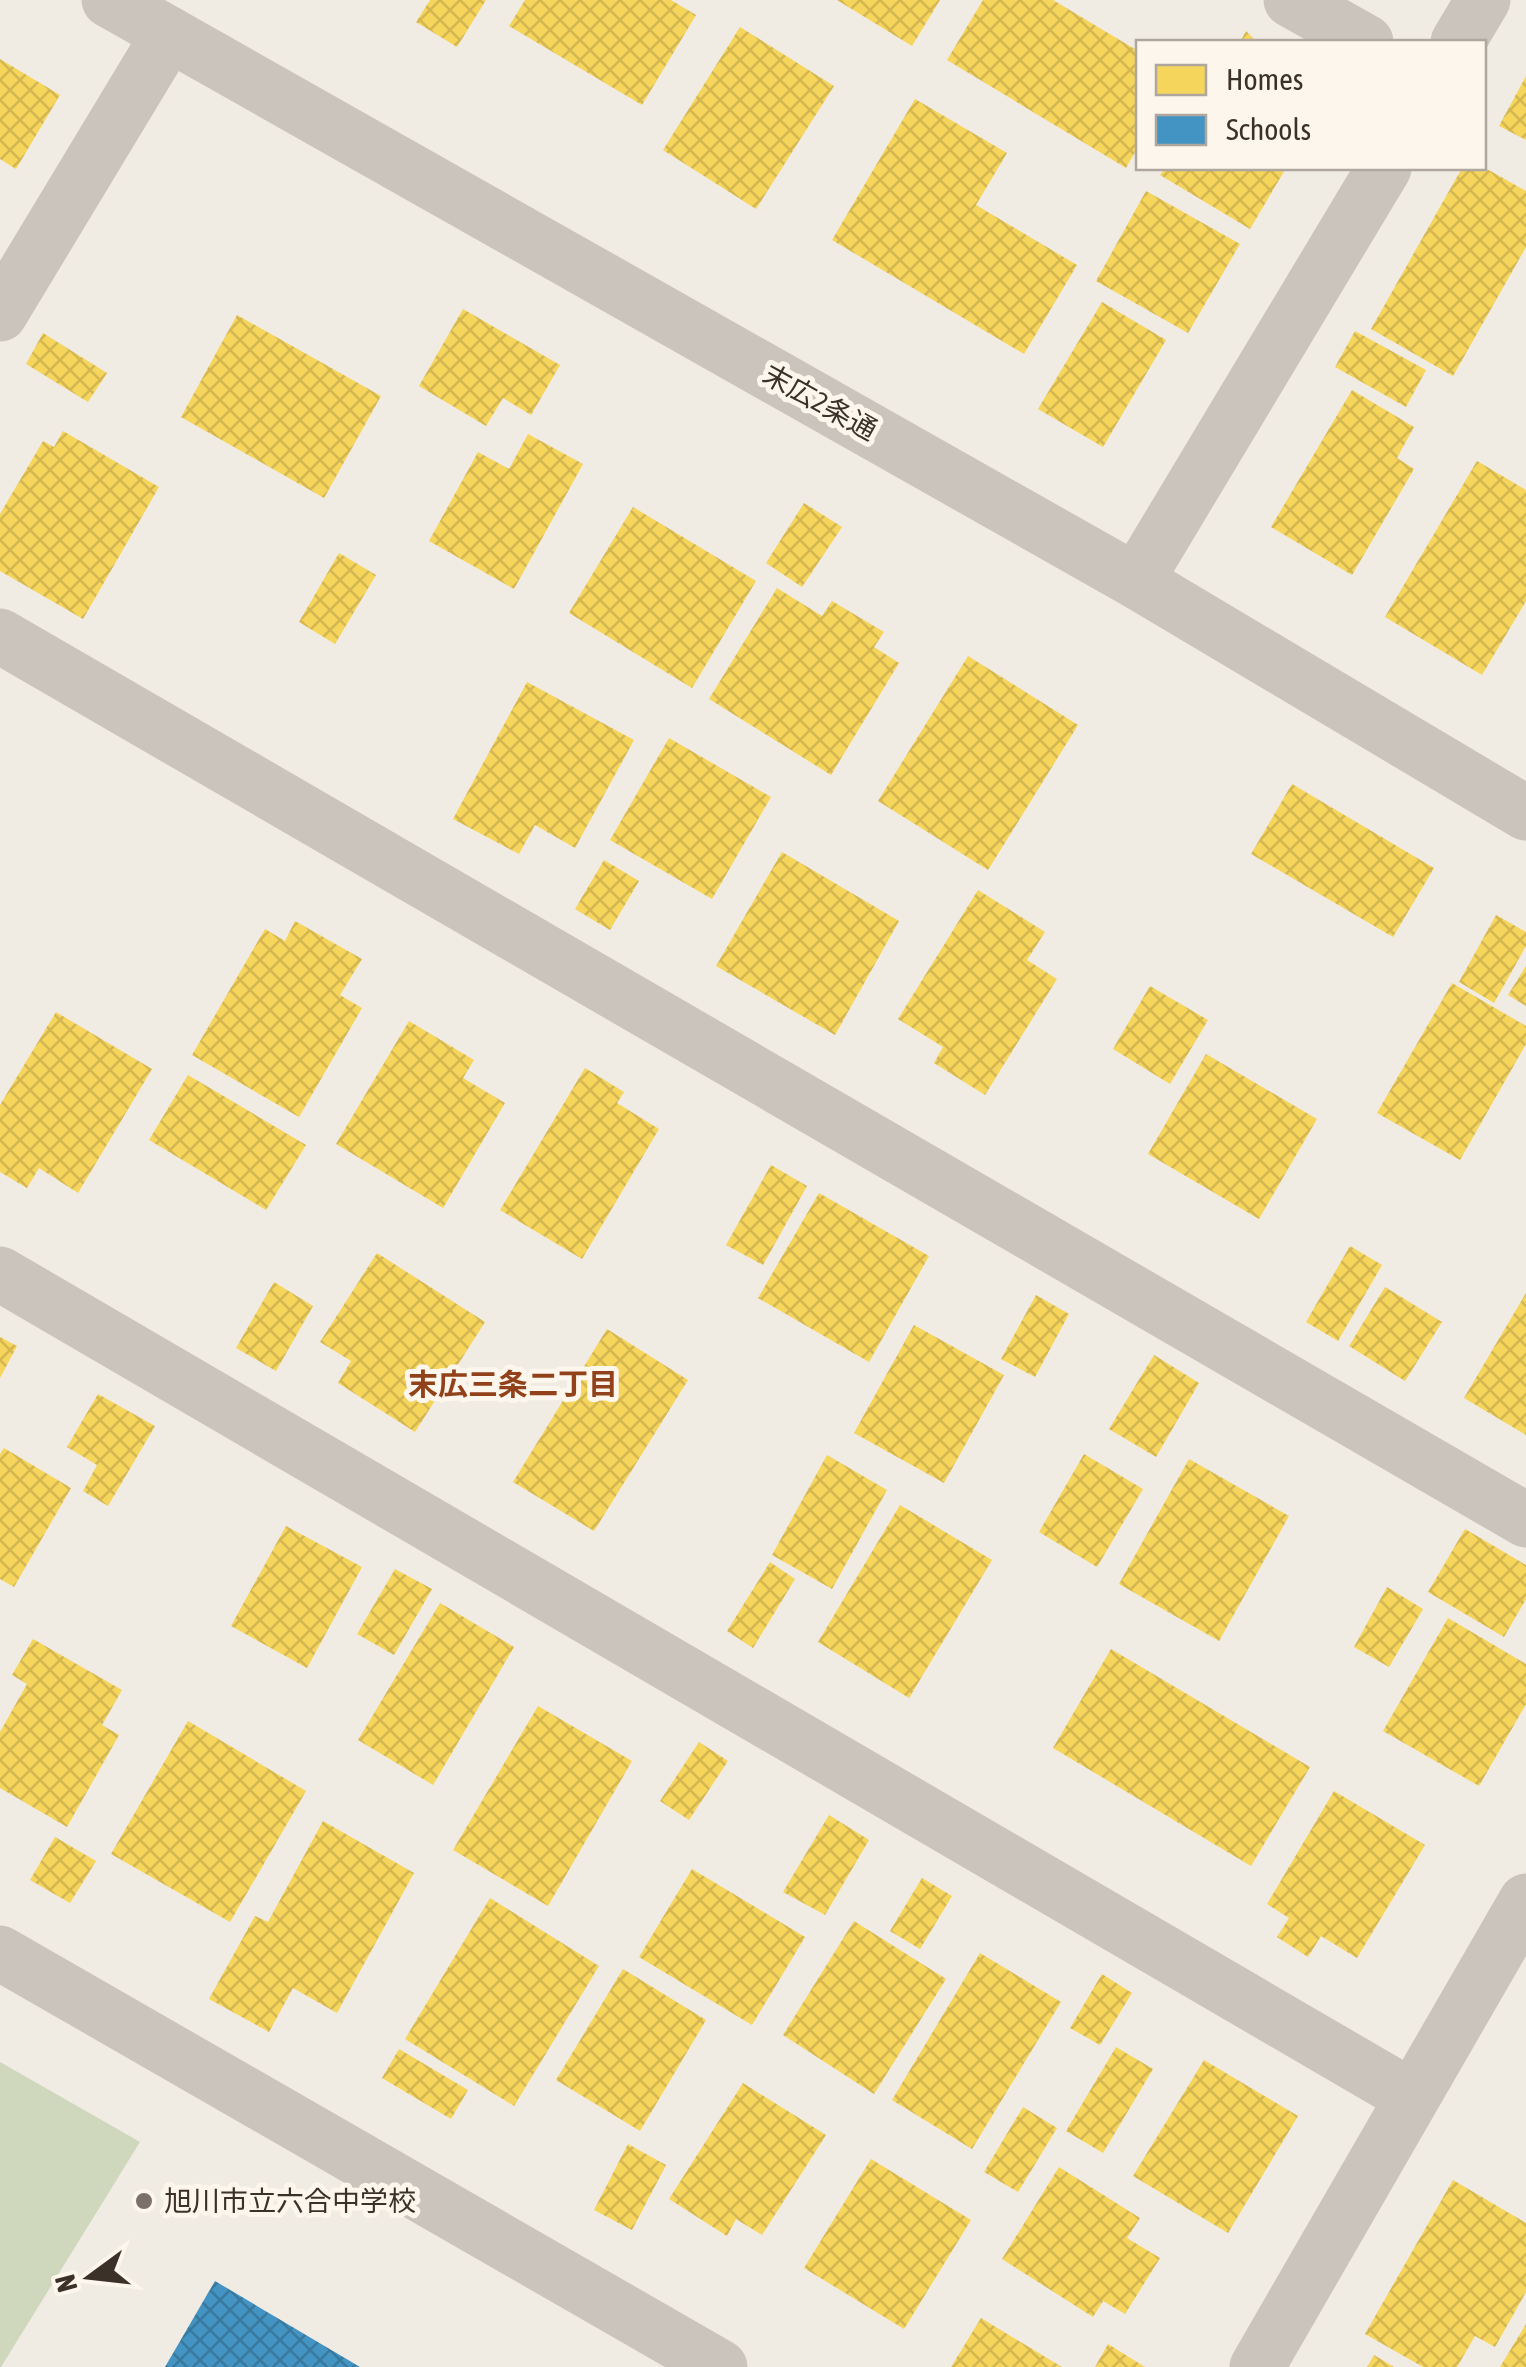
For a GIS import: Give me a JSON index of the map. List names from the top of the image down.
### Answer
{
  "streets": {
    "street": ["末広2条通"]
  },
  "districts": ["末広三条二丁目"],
  "places": ["旭川市立六合中学校"],
  "legend": ["Homes", "Schools"],
  "north": "left"
}
